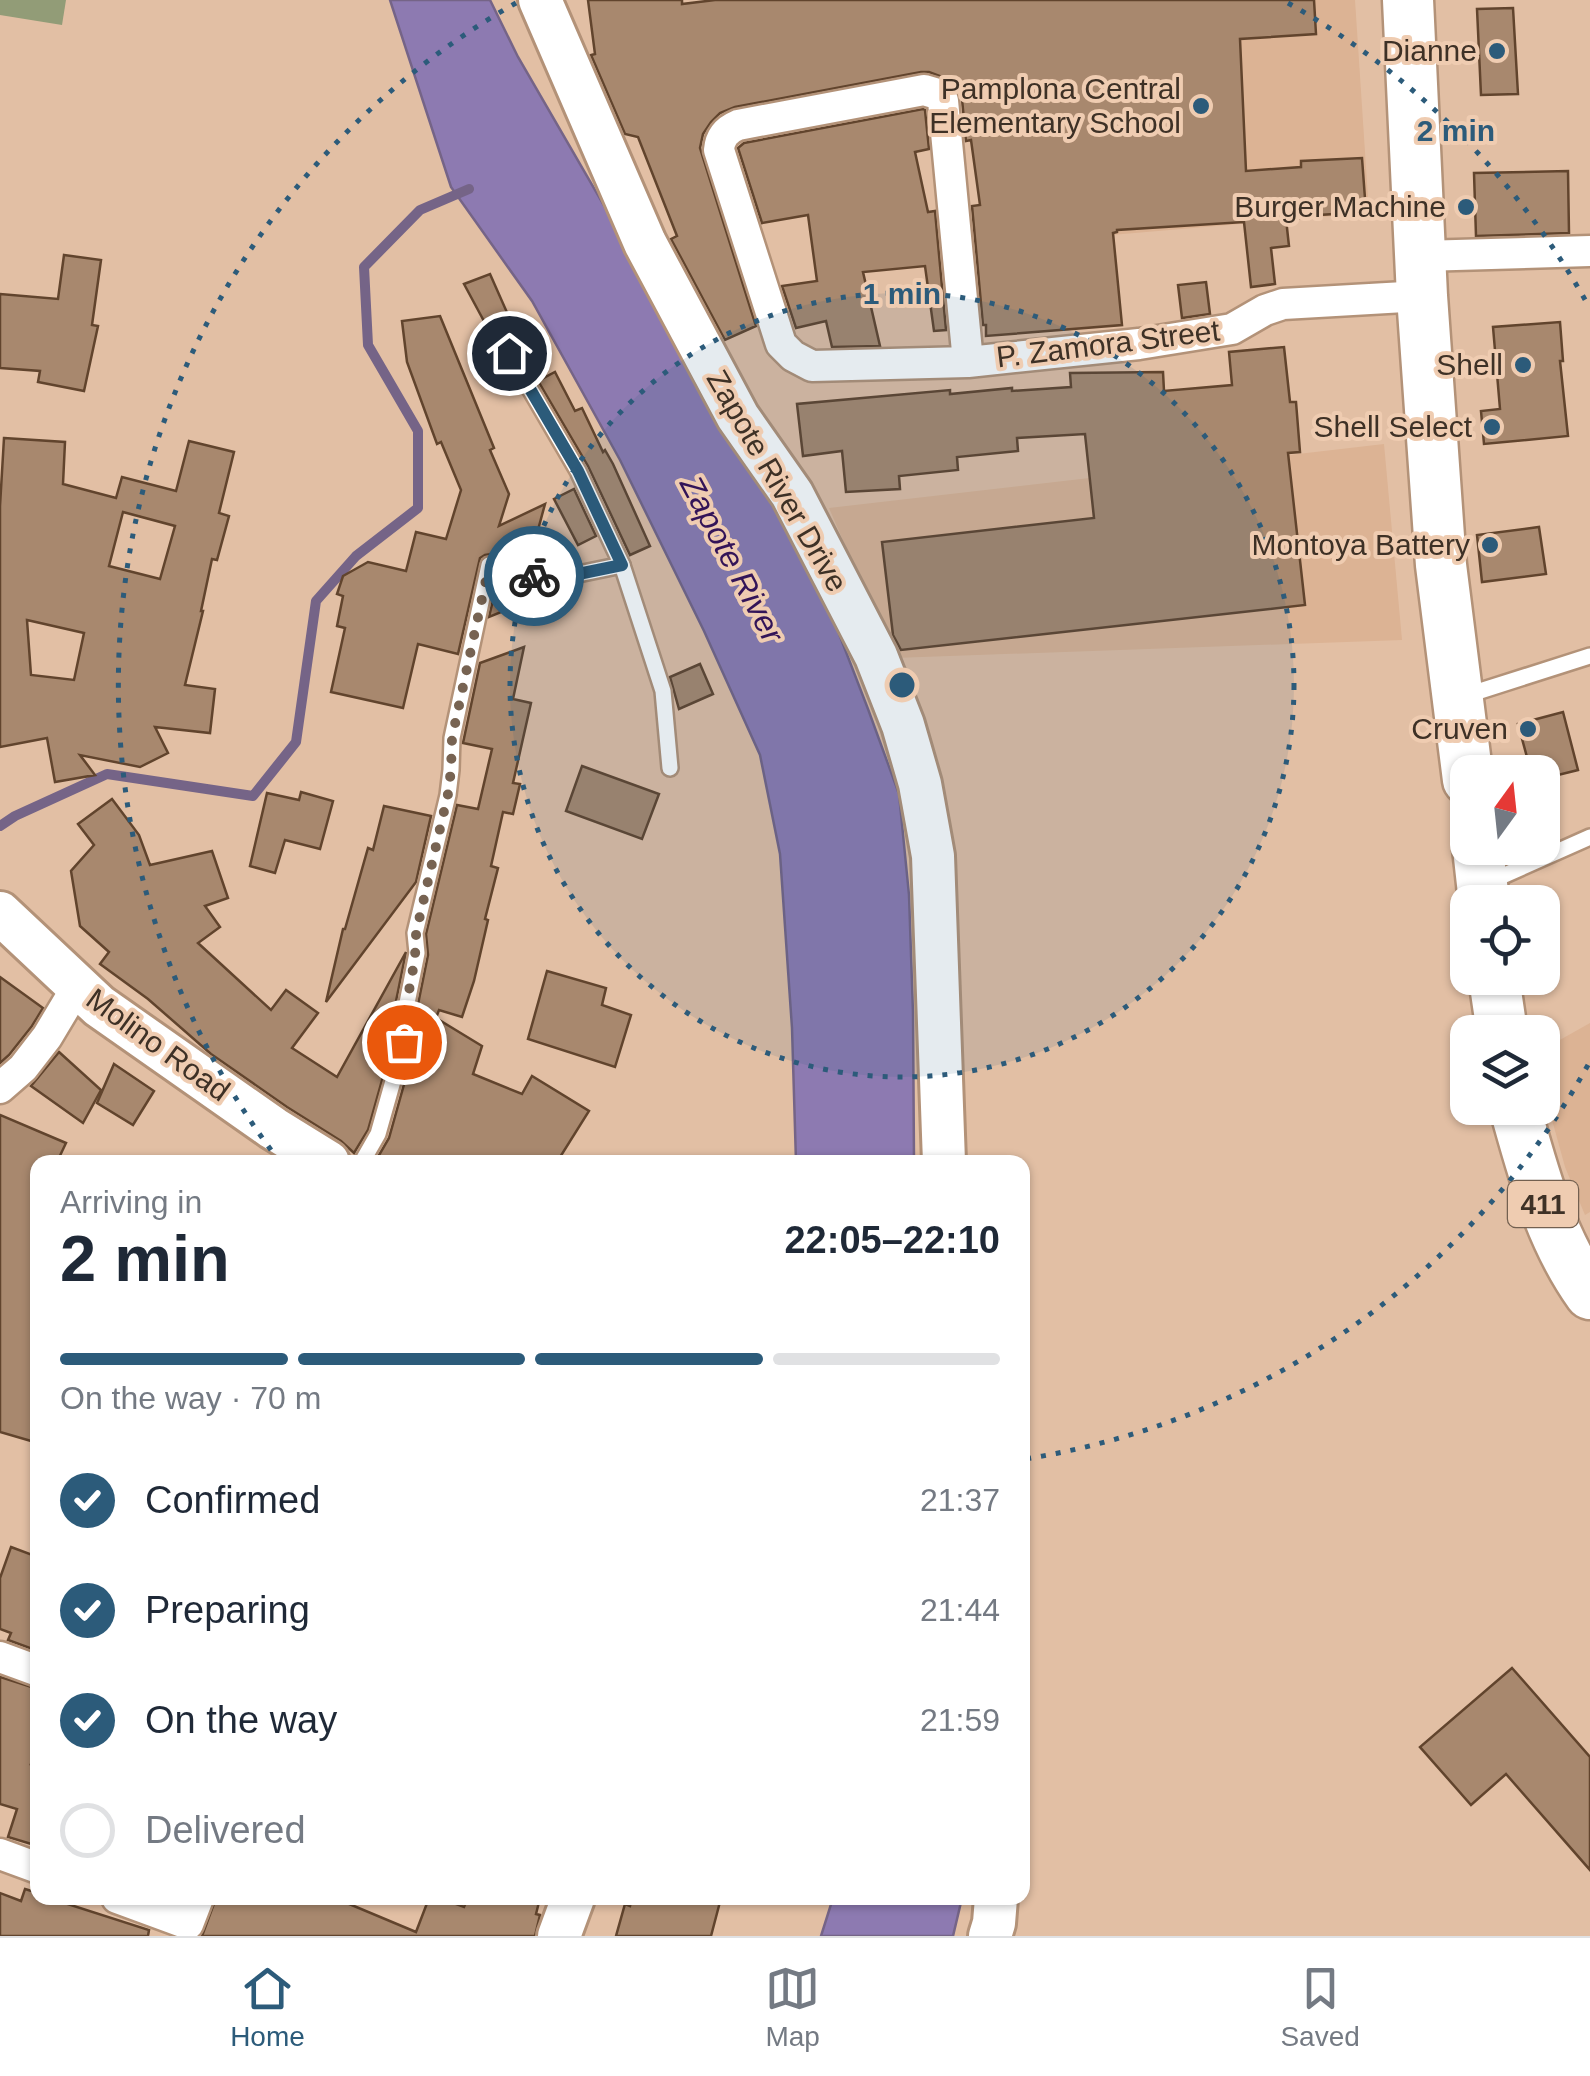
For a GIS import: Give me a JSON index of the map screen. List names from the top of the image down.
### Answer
{
  "streets": {
    "highway": ["411"],
    "main road": ["Zapote River Drive", "Molino Road"],
    "street": ["P. Zamora Street"]
  },
  "water": ["Zapote River"],
  "places": [
    "Dianne",
    "Pamplona Central Elementary School",
    "Burger Machine",
    "Shell",
    "Shell Select",
    "Montoya Battery",
    "Cruven"
  ],
  "north": "top",
  "page": {
    "heading": ["2 min", "Arriving in", "22:05–22:10"],
    "bar": "On the way · 70 m",
    "list": [
      ["Confirmed", "21:37"],
      ["Preparing", "21:44"],
      ["On the way", "21:59"],
      "Delivered"
    ],
    "tabs": ["Home", "Map", "Saved"]
  },
  "rings": ["2 min", "1 min"]
}
